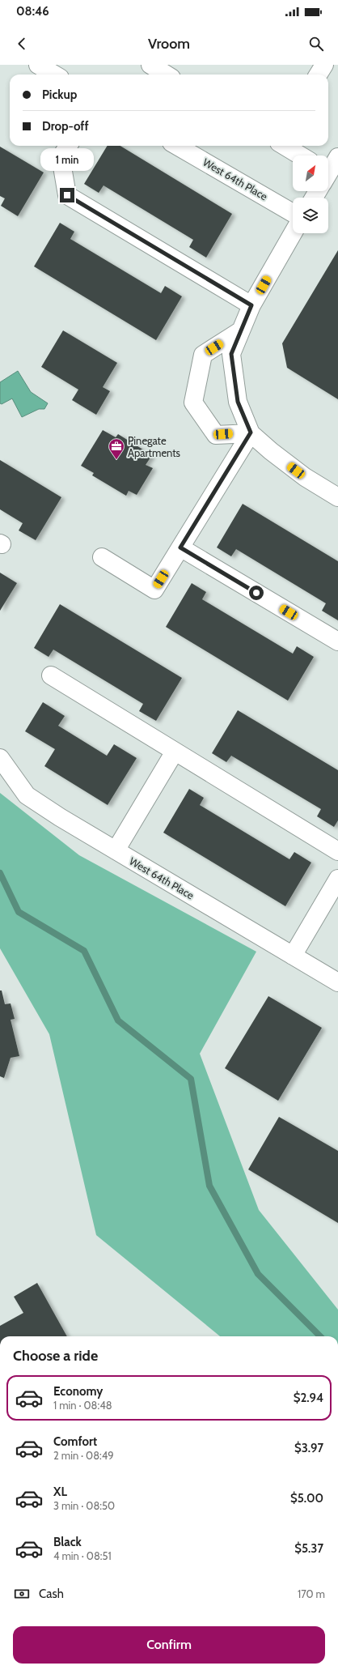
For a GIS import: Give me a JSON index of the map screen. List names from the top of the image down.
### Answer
{
  "streets": {
    "street": ["West 64th Place"]
  },
  "places": {
    "office": ["Pinegate Apartments"]
  },
  "north": "top right",
  "page": {
    "status": "08:46",
    "header": "Vroom",
    "banner": ["Pickup", "Drop-off"],
    "bubble": "1 min",
    "heading": "Choose a ride",
    "list": [
      {
        "name": "Economy",
        "note": "1 min · 08:48",
        "value": "$2.94"
      },
      {
        "name": "Comfort",
        "note": "2 min · 08:49",
        "value": "$3.97"
      },
      {
        "name": "XL",
        "note": "3 min · 08:50",
        "value": "$5.00"
      },
      {
        "name": "Black",
        "note": "4 min · 08:51",
        "value": "$5.37"
      }
    ],
    "pay": ["Cash", "170 m"],
    "buttons": "Confirm"
  }
}
